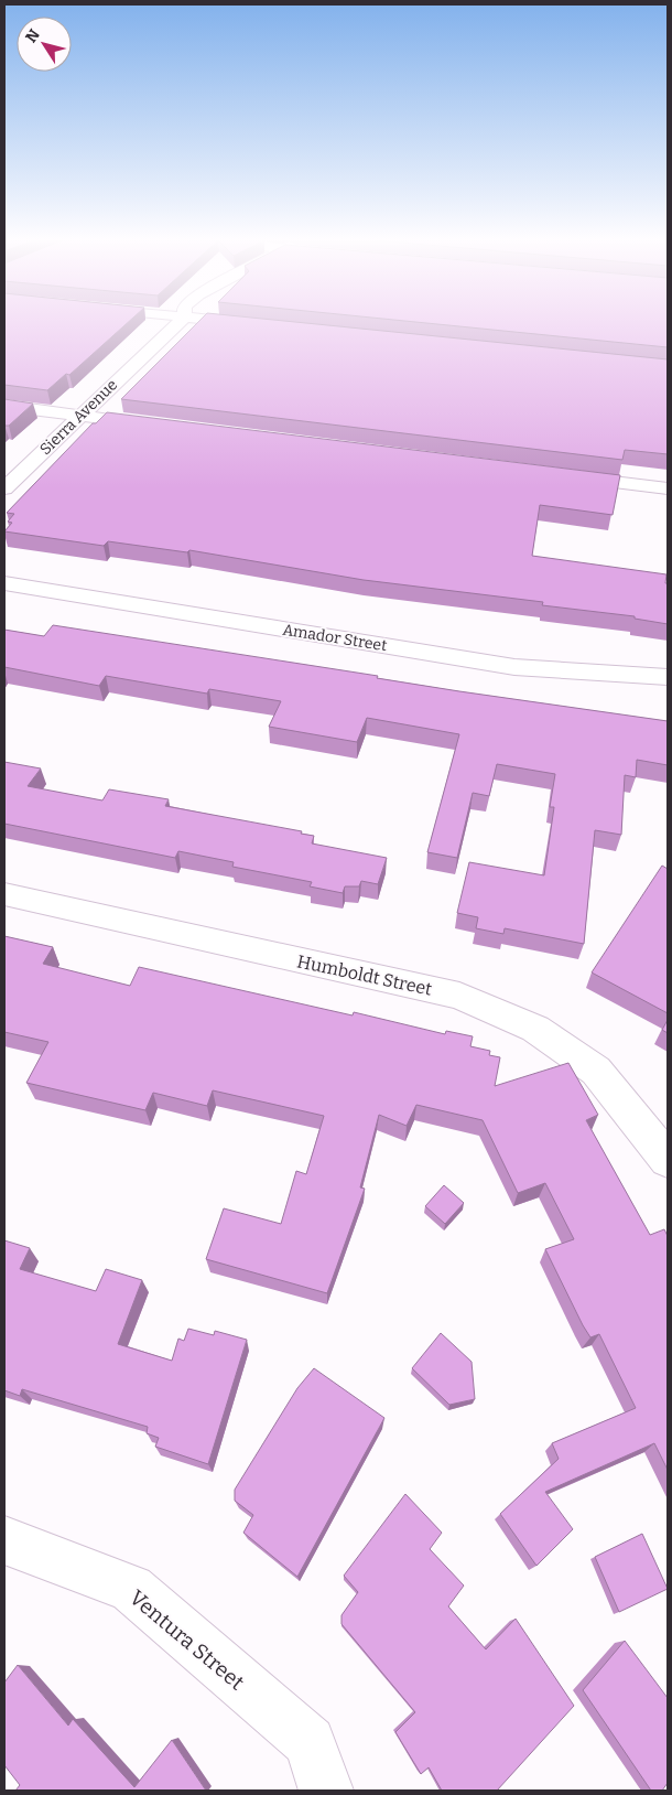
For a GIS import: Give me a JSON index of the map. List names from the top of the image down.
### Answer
{
  "streets": {
    "street": [
      "Sierra Avenue",
      "Amador Street",
      "Humboldt Street",
      "Ventura Street"
    ]
  },
  "north": "top left"
}
